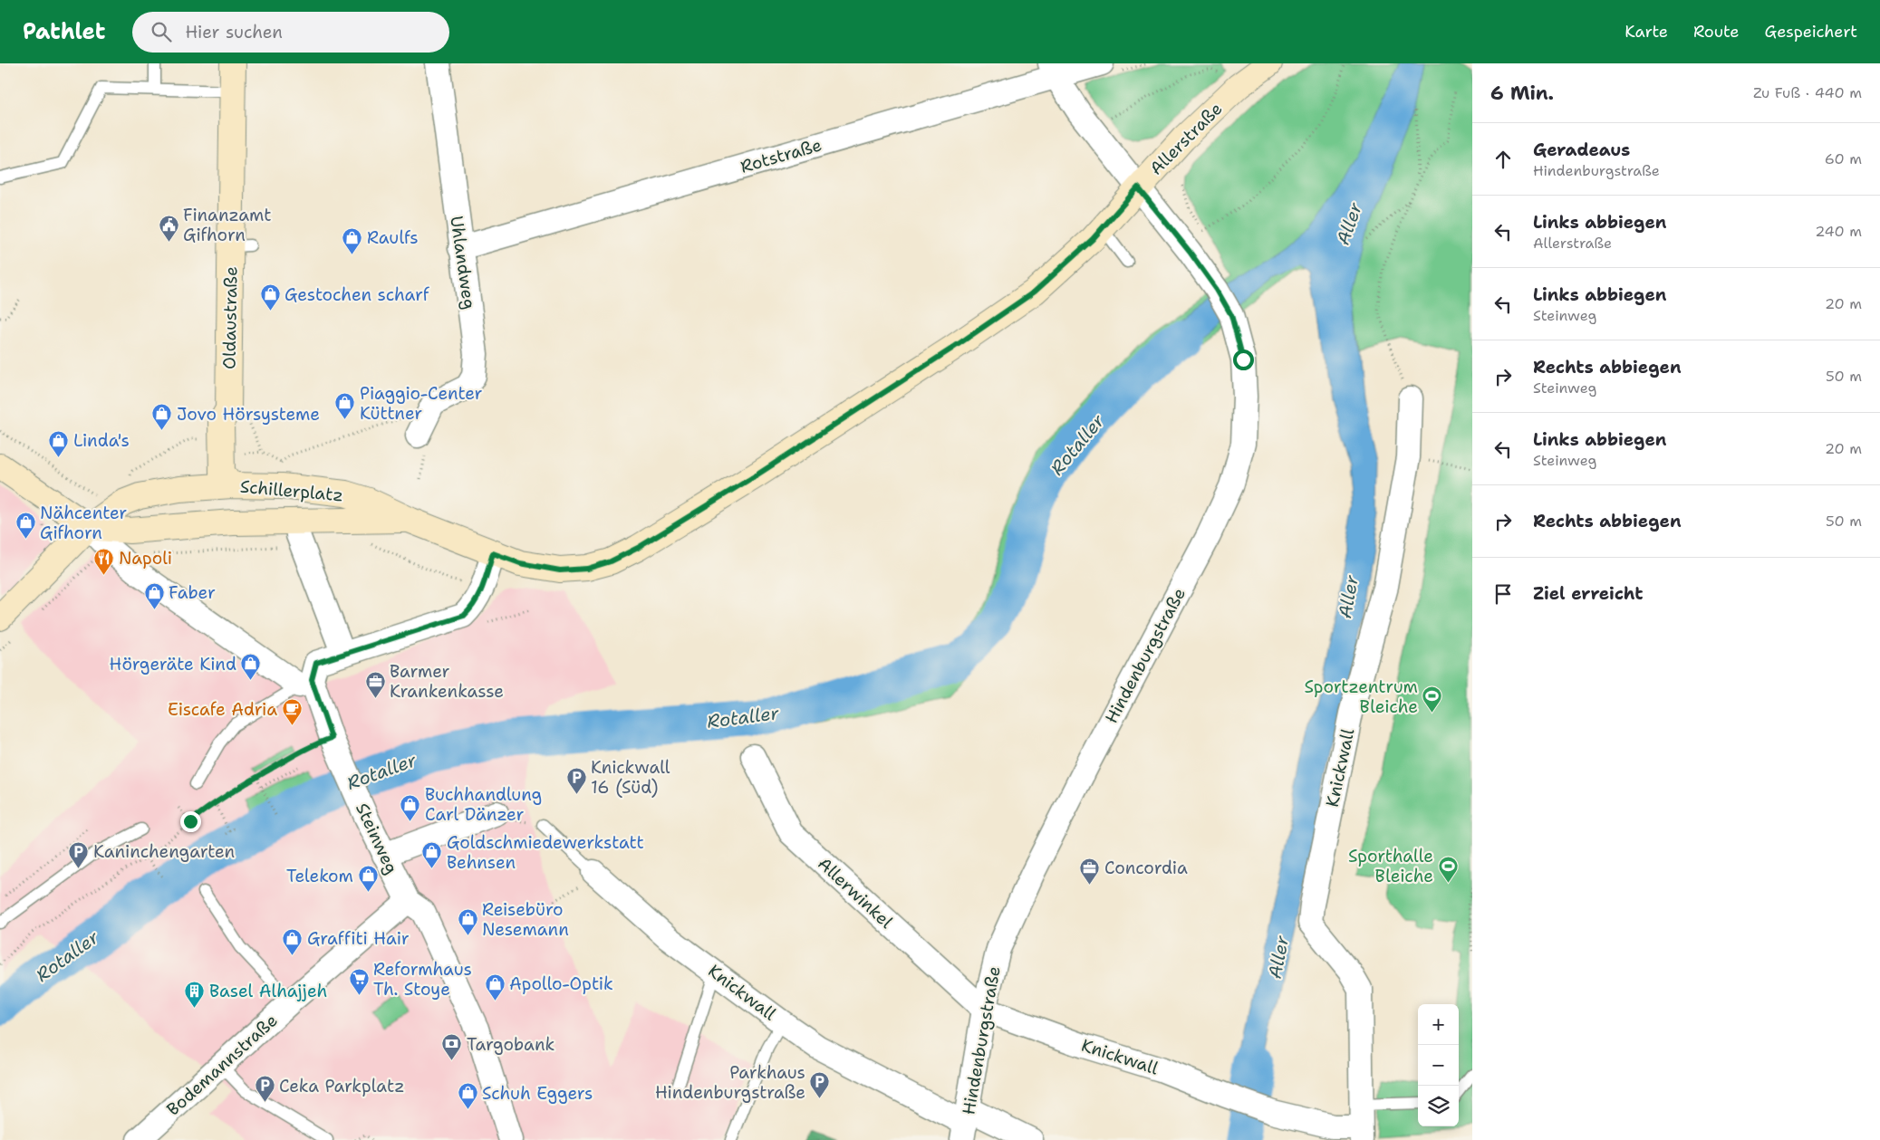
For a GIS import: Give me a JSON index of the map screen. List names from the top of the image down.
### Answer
{
  "streets": {
    "street": [
      "Allerstraße",
      "Rotstraße",
      "Uhlandweg",
      "Oldaustraße",
      "Schillerplatz",
      "Hindenburgstraße",
      "Knickwall",
      "Steinweg",
      "Allerwinkel",
      "Bodemannstraße"
    ]
  },
  "crossings": [
    ["Allerstraße", "Schillerplatz"],
    ["Allerstraße", "Hindenburgstraße"],
    ["Rotstraße", "Uhlandweg"],
    ["Rotstraße", "Hindenburgstraße"],
    ["Oldaustraße", "Schillerplatz"],
    ["Hindenburgstraße", "Knickwall"],
    ["Hindenburgstraße", "Allerwinkel"],
    ["Knickwall", "Allerwinkel"],
    ["Steinweg", "Bodemannstraße"]
  ],
  "water": ["Aller", "Rotaller"],
  "places": {
    "public building": ["Finanzamt Gifhorn"],
    "shop": [
      "Raulfs",
      "Gestochen scharf",
      "Piaggio-Center Küttner",
      "Jovo Hörsysteme",
      "Linda's",
      "Nähcenter Gifhorn",
      "Faber",
      "Hörgeräte Kind",
      "Buchhandlung Carl Dänzer",
      "Goldschmiedewerkstatt Behnsen",
      "Telekom",
      "Reisebüro Nesemann",
      "Graffiti Hair",
      "Apollo-Optik",
      "Schuh Eggers"
    ],
    "restaurant": ["Napoli"],
    "office": ["Barmer Krankenkasse", "Concordia"],
    "sports": ["Sportzentrum Bleiche", "Sporthalle Bleiche"],
    "cafe": ["Eiscafe Adria"],
    "parking": [
      "Knickwall 16 (Süd)",
      "Kaninchengarten",
      "Parkhaus Hindenburgstraße",
      "Ceka Parkplatz"
    ],
    "supermarket": ["Reformhaus Th. Stoye"],
    "building": ["Basel Alhajjeh"],
    "bank": ["Targobank"]
  },
  "page": {
    "header": "Pathlet",
    "search": "Hier suchen",
    "nav": ["Karte", "Route", "Gespeichert"],
    "heading": ["6 Min.", "Zu Fuß · 440 m"],
    "list": [
      ["Geradeaus", "Hindenburgstraße", "60 m"],
      ["Links abbiegen", "Allerstraße", "240 m"],
      ["Links abbiegen", "Steinweg", "20 m"],
      ["Rechts abbiegen", "Steinweg", "50 m"],
      ["Links abbiegen", "Steinweg", "20 m"],
      ["Rechts abbiegen", "50 m"],
      "Ziel erreicht"
    ],
    "map_buttons": ["+", "−"]
  }
}
